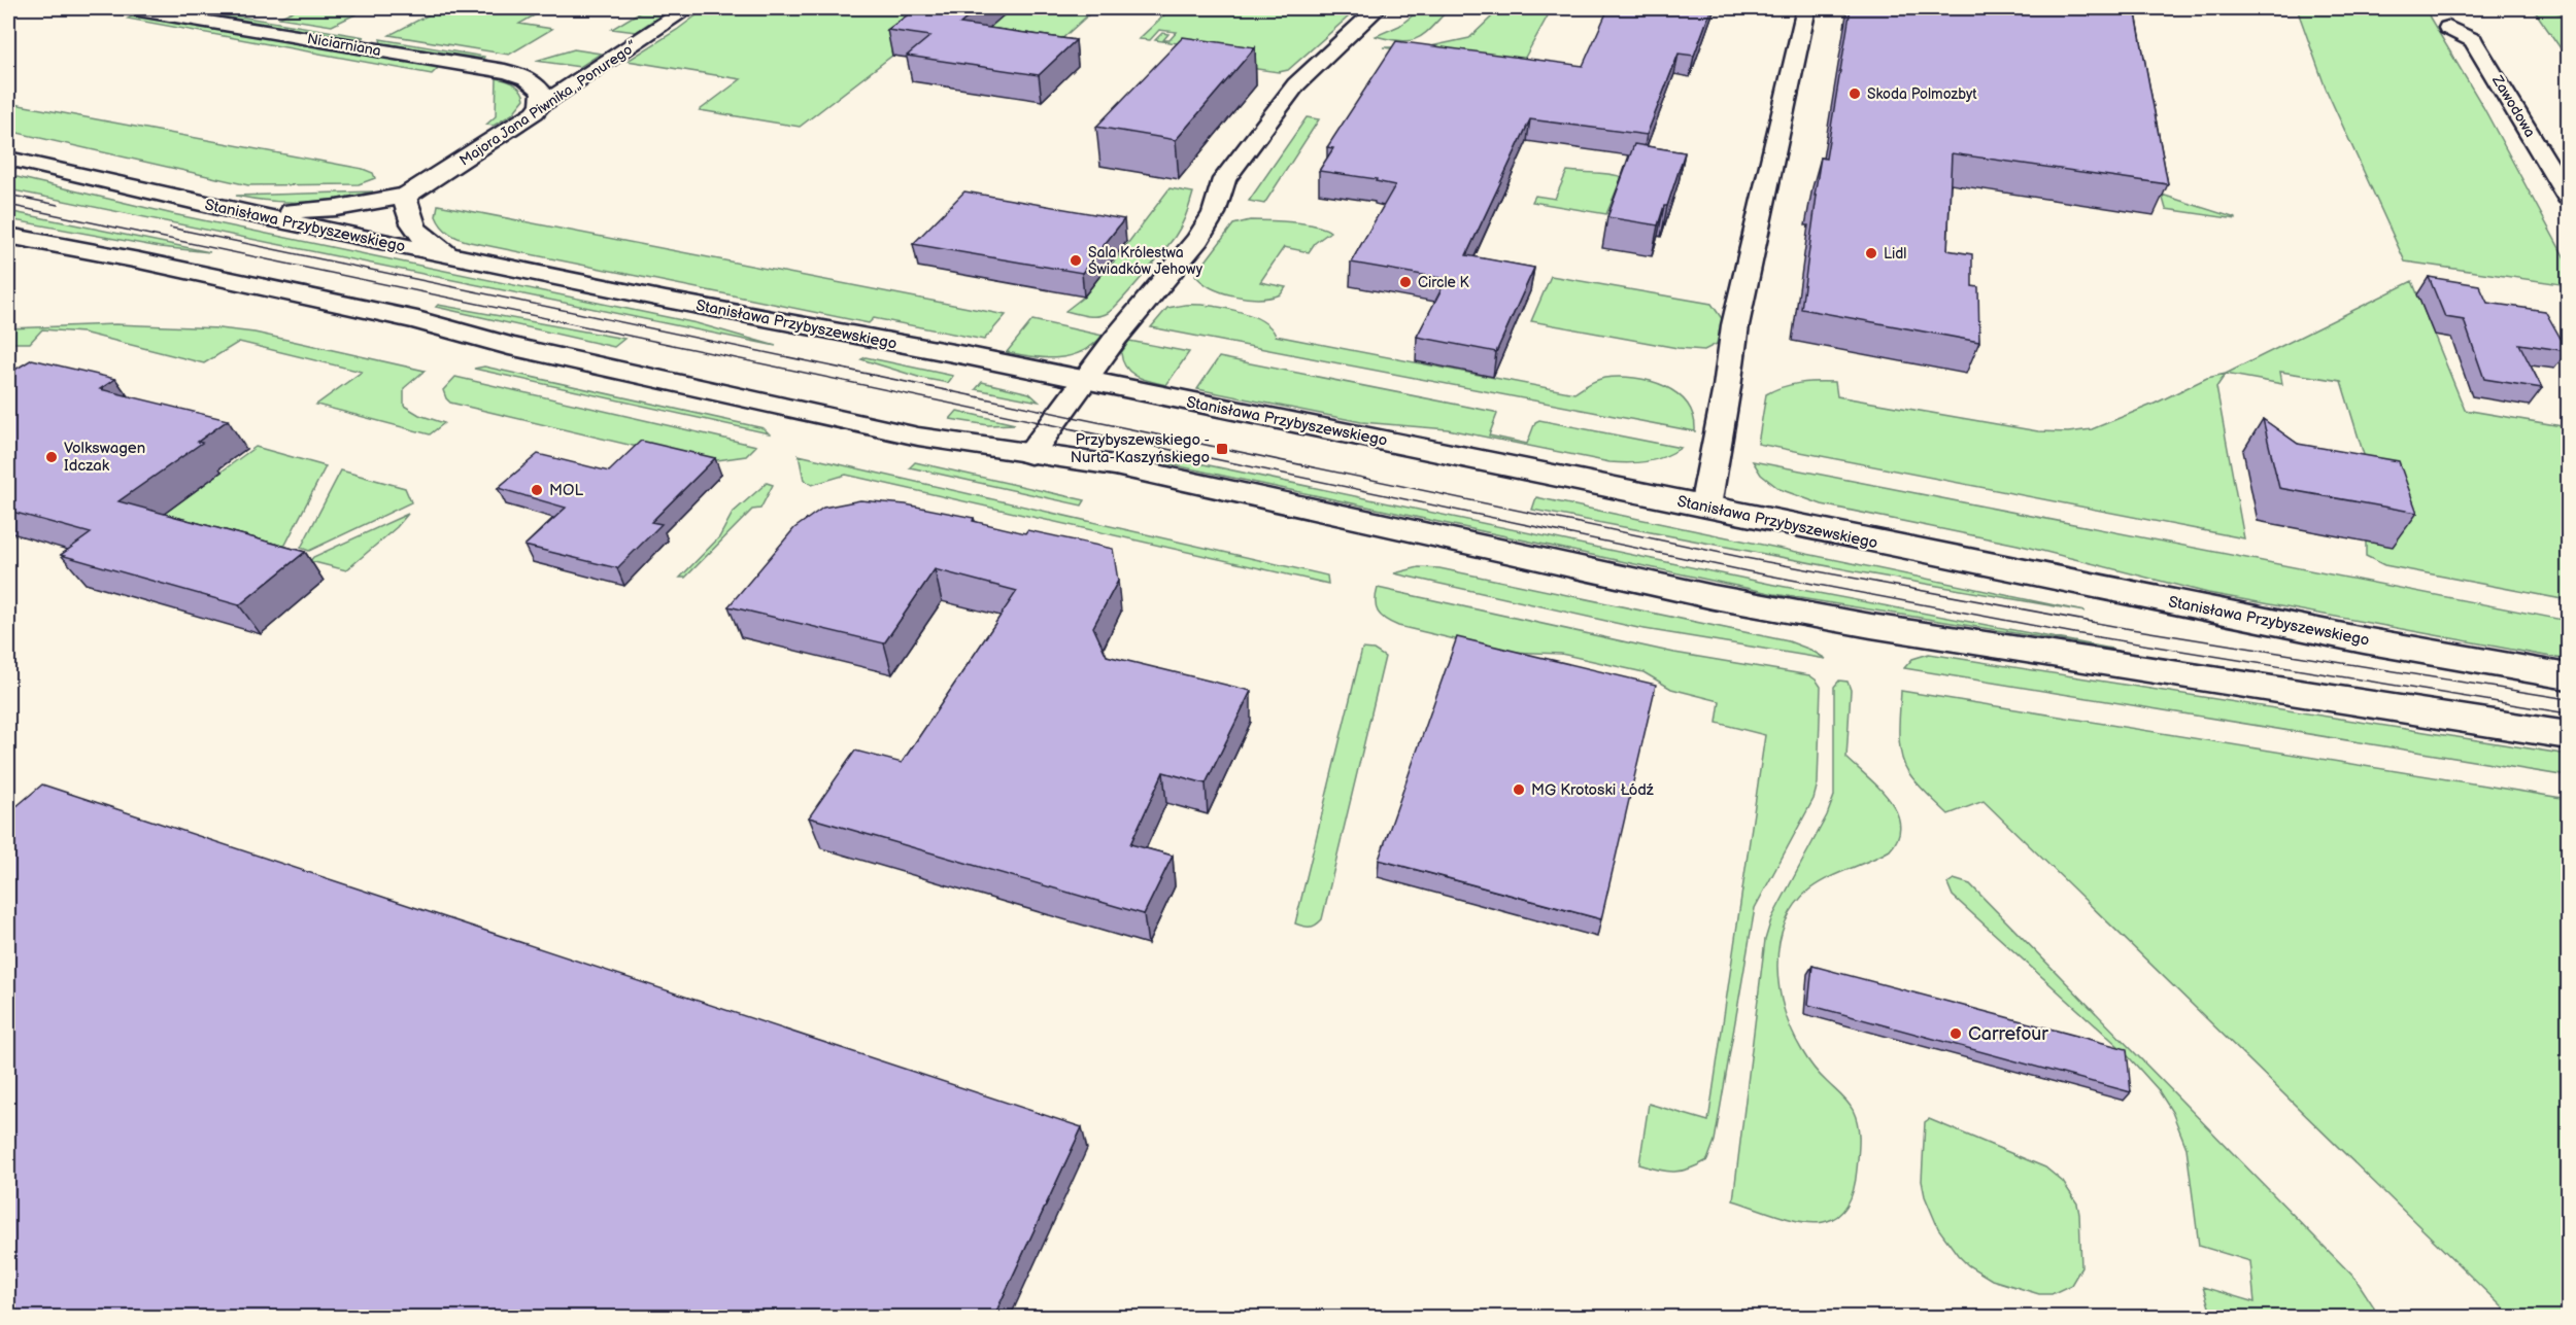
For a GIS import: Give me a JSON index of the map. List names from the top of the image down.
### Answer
{
  "streets": {
    "main road": [
      "Niciarniana",
      "Majora Jana Piwnika „Ponurego”",
      "Zawodowa",
      "Stanisława Przybyszewskiego"
    ]
  },
  "crossings": [
    ["Niciarniana", "Majora Jana Piwnika „Ponurego”"]
  ],
  "places": {
    "other": [
      "Skoda Polmozbyt",
      "Lidl",
      "Sala Królestwa Świadków Jehowy",
      "Circle K",
      "Volkswagen Idczak",
      "MOL",
      "MG Krotoski Łódź",
      "Carrefour"
    ],
    "transit": ["Przybyszewskiego - Nurta-Kaszyńskiego"]
  }
}
